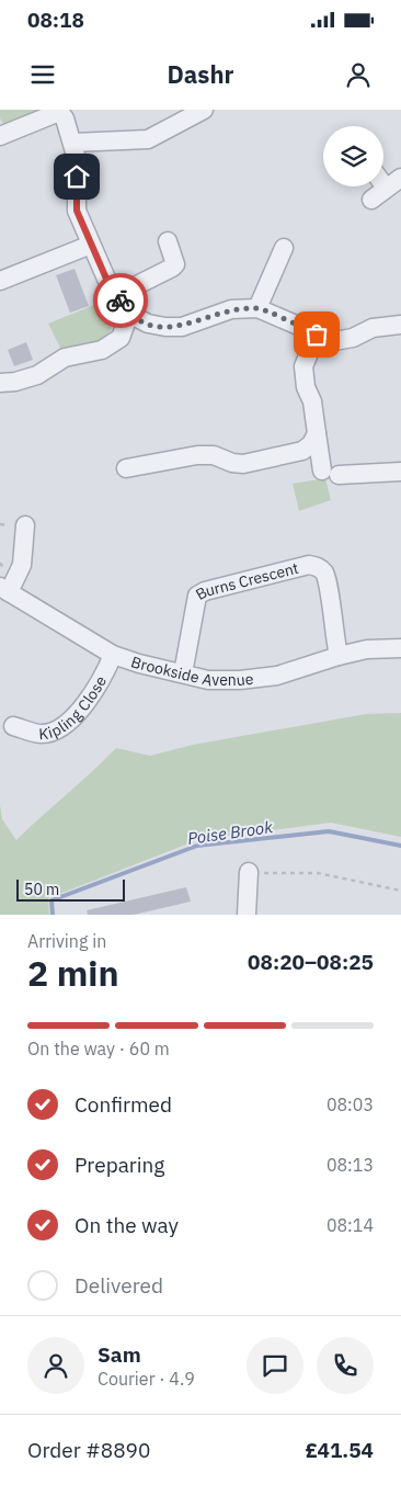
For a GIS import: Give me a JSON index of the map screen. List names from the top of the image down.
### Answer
{
  "streets": {
    "street": ["Burns Crescent", "Brookside Avenue", "Kipling Close"]
  },
  "crossings": [
    ["Burns Crescent", "Brookside Avenue"],
    ["Brookside Avenue", "Kipling Close"]
  ],
  "water": ["Poise Brook"],
  "scale_bar": "50 m",
  "page": {
    "status": "08:18",
    "header": "Dashr",
    "scale": "50 m",
    "heading": ["2 min", "Arriving in", "08:20–08:25"],
    "panel": [
      "Sam",
      "Courier · 4.9",
      "Order #8890",
      "£41.54"
    ],
    "bar": "On the way · 60 m",
    "list": [
      ["Confirmed", "08:03"],
      ["Preparing", "08:13"],
      ["On the way", "08:14"],
      "Delivered"
    ]
  }
}
